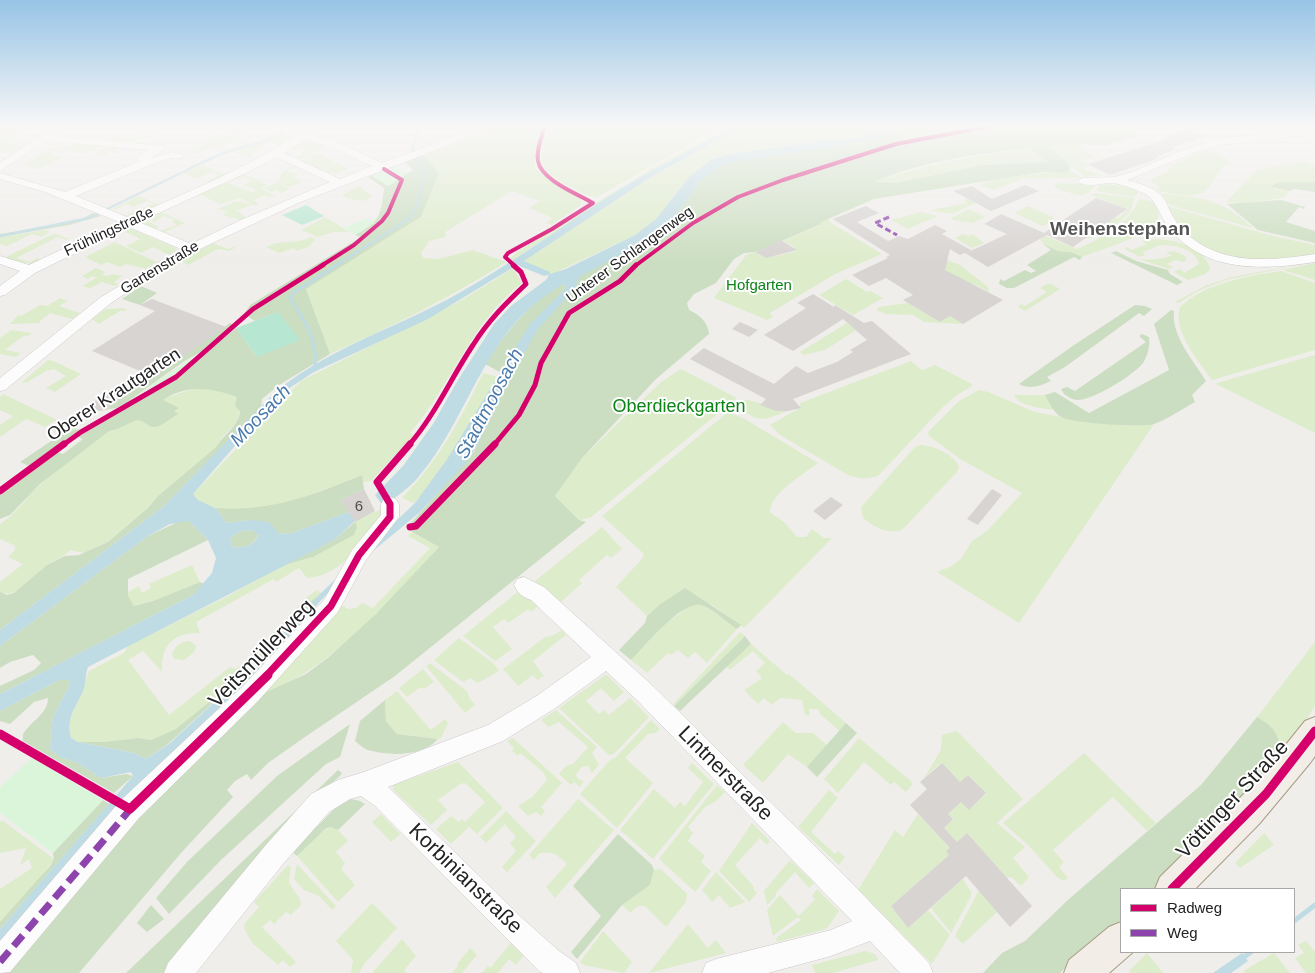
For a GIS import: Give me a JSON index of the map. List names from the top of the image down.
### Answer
{
  "streets": {
    "main road": ["Vöttinger Straße"],
    "street": [
      "Frühlingstraße",
      "Gartenstraße",
      "Veitsmüllerweg",
      "Lintnerstraße",
      "Korbinianstraße"
    ],
    "cycle path": ["Unterer Schlangenweg", "Oberer Krautgarten"]
  },
  "districts": ["Weihenstephan"],
  "water": ["Stadtmoosach", "Moosach"],
  "parks": ["Hofgarten", "Oberdieckgarten"],
  "house_numbers": ["6"],
  "legend": ["Radweg", "Weg"]
}
